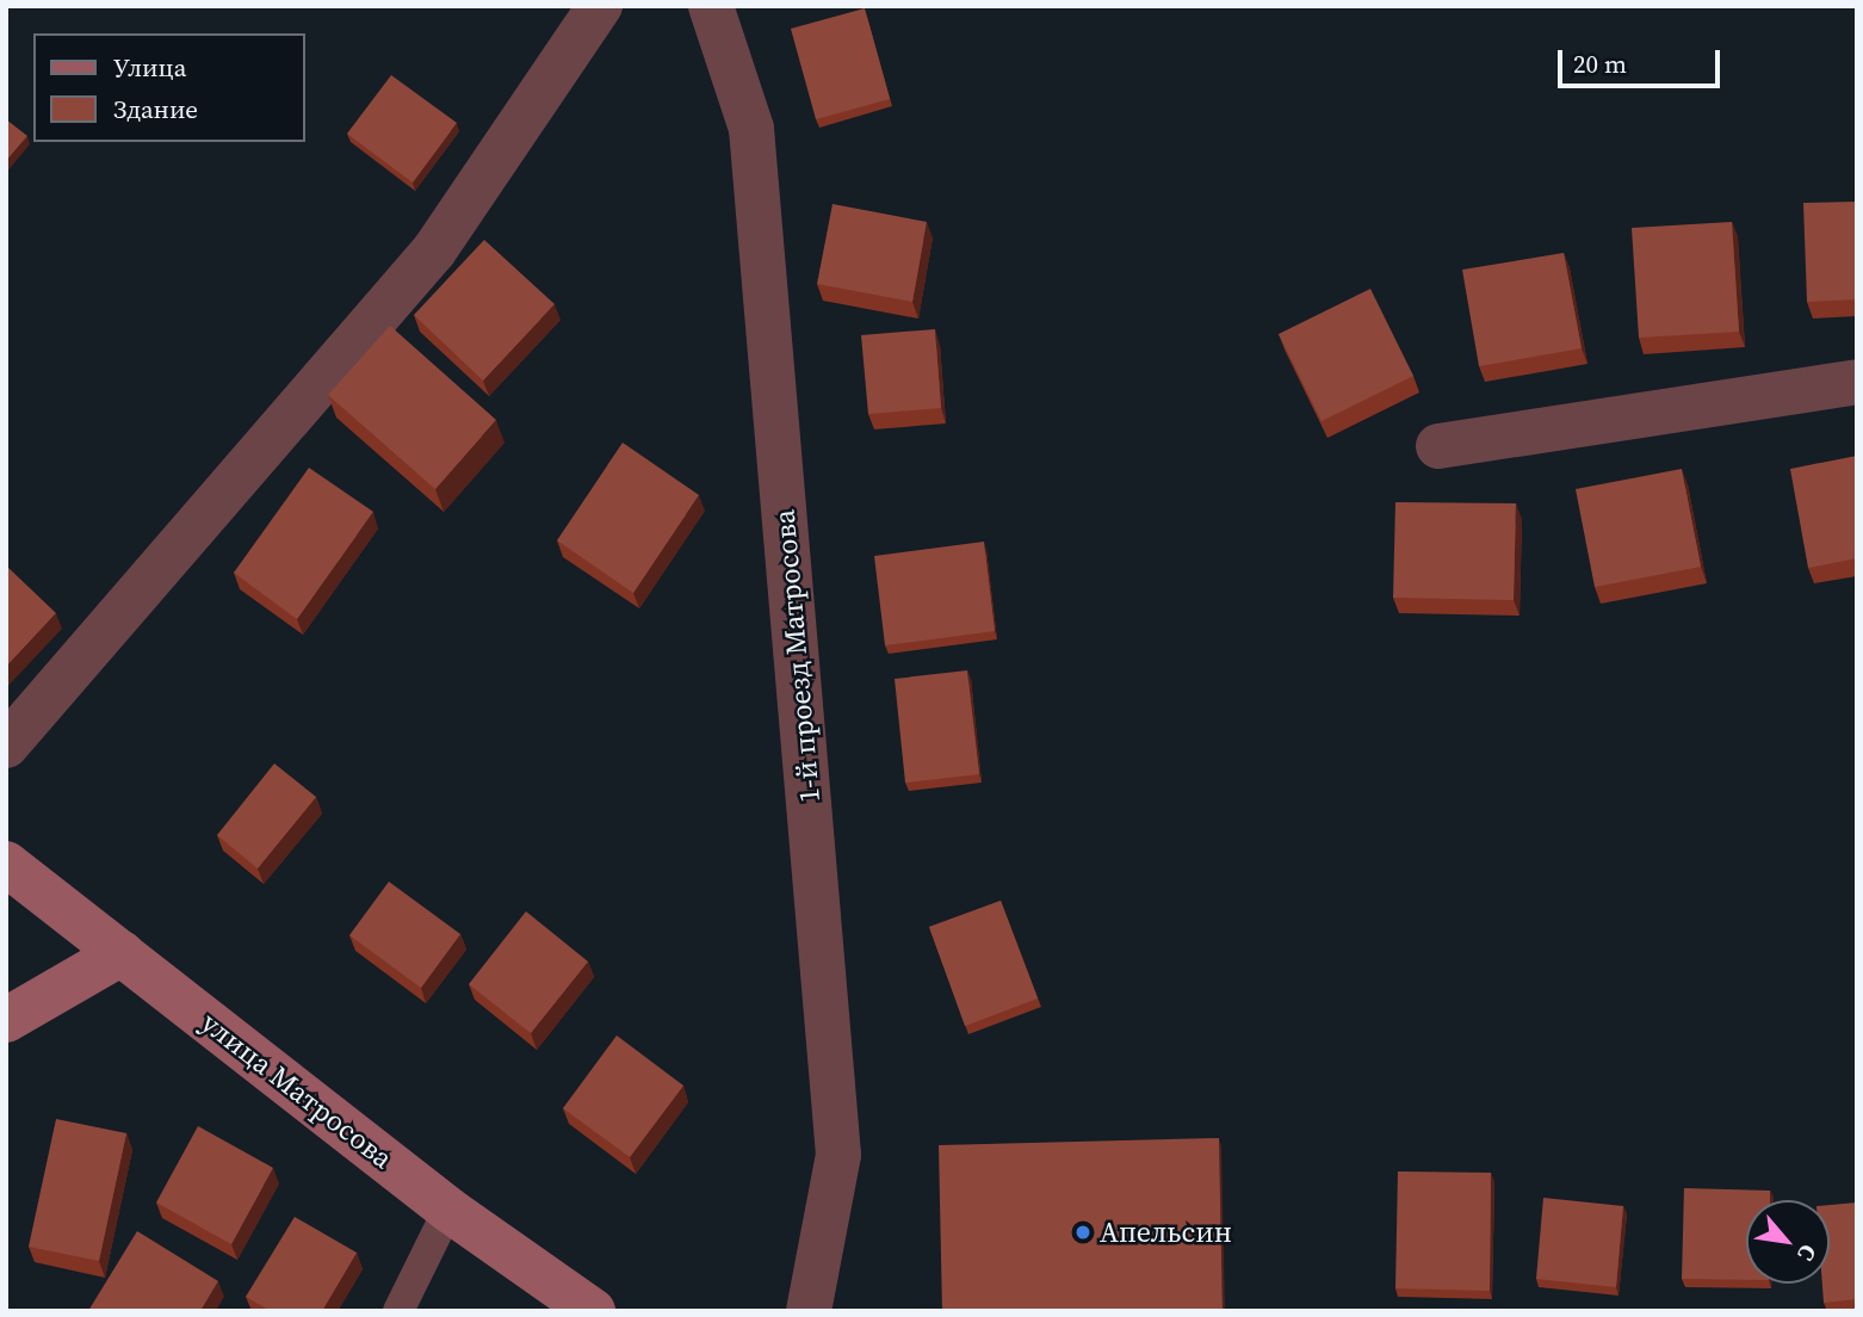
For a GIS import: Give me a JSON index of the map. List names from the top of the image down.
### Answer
{
  "streets": {
    "main road": ["улица Матросова"],
    "street": ["1-й проезд Матросова"]
  },
  "places": ["Апельсин"],
  "legend": ["Улица", "Здание"],
  "scale_bar": "20 m",
  "north": "bottom right"
}
